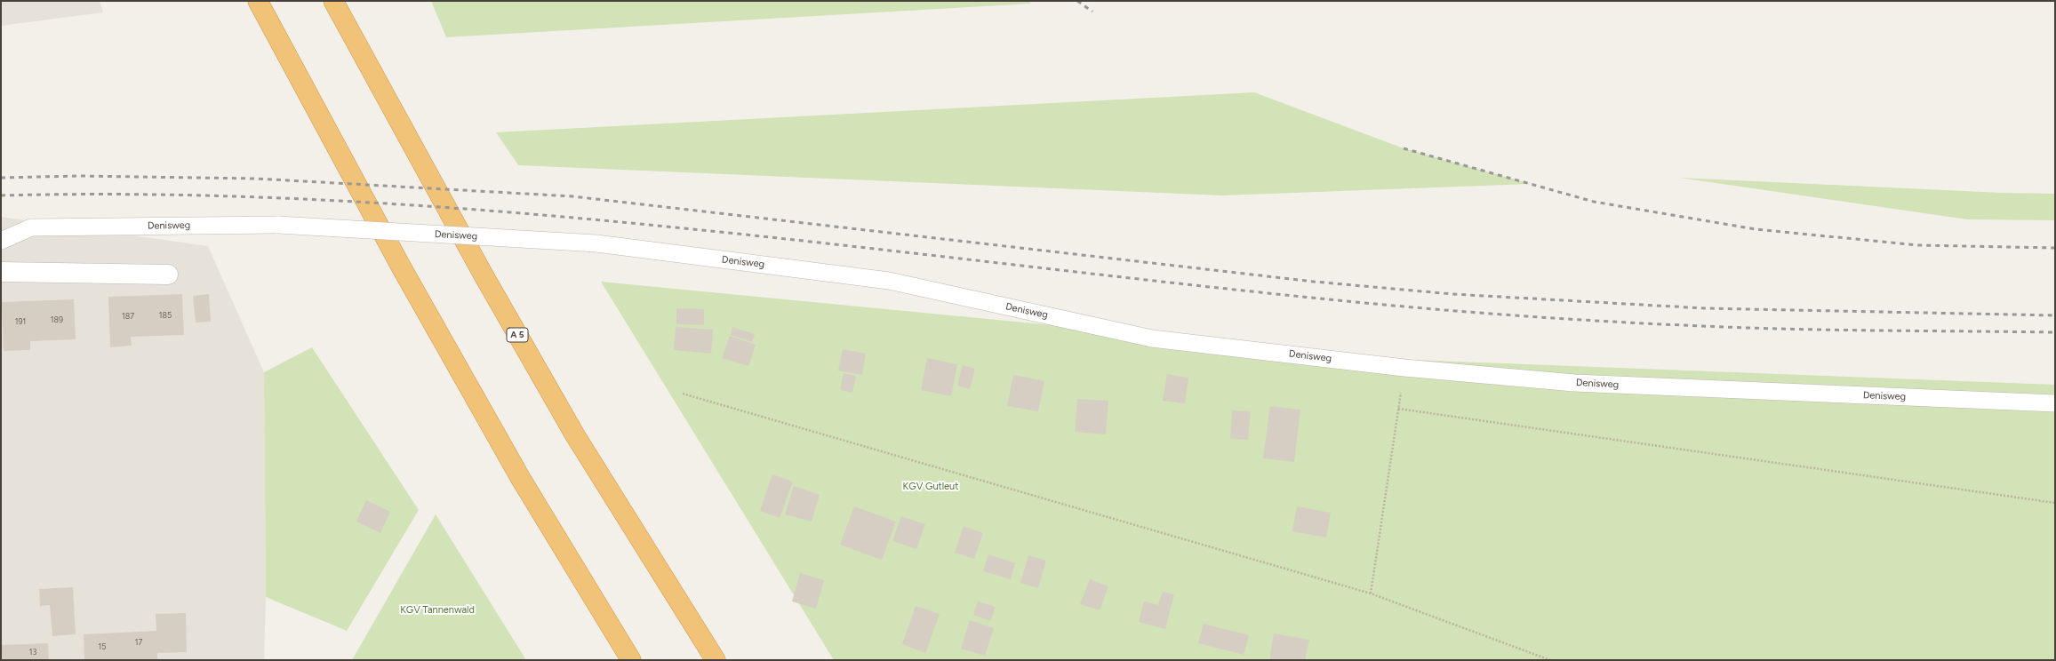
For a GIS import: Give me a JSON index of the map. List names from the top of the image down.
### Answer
{
  "streets": {
    "highway": ["A 5"],
    "lane": ["Denisweg"]
  },
  "parks": ["KGV Gutleut", "KGV Tannenwald"],
  "house_numbers": [
    "185",
    "187",
    "189",
    "191",
    "17",
    "15",
    "13"
  ]
}
